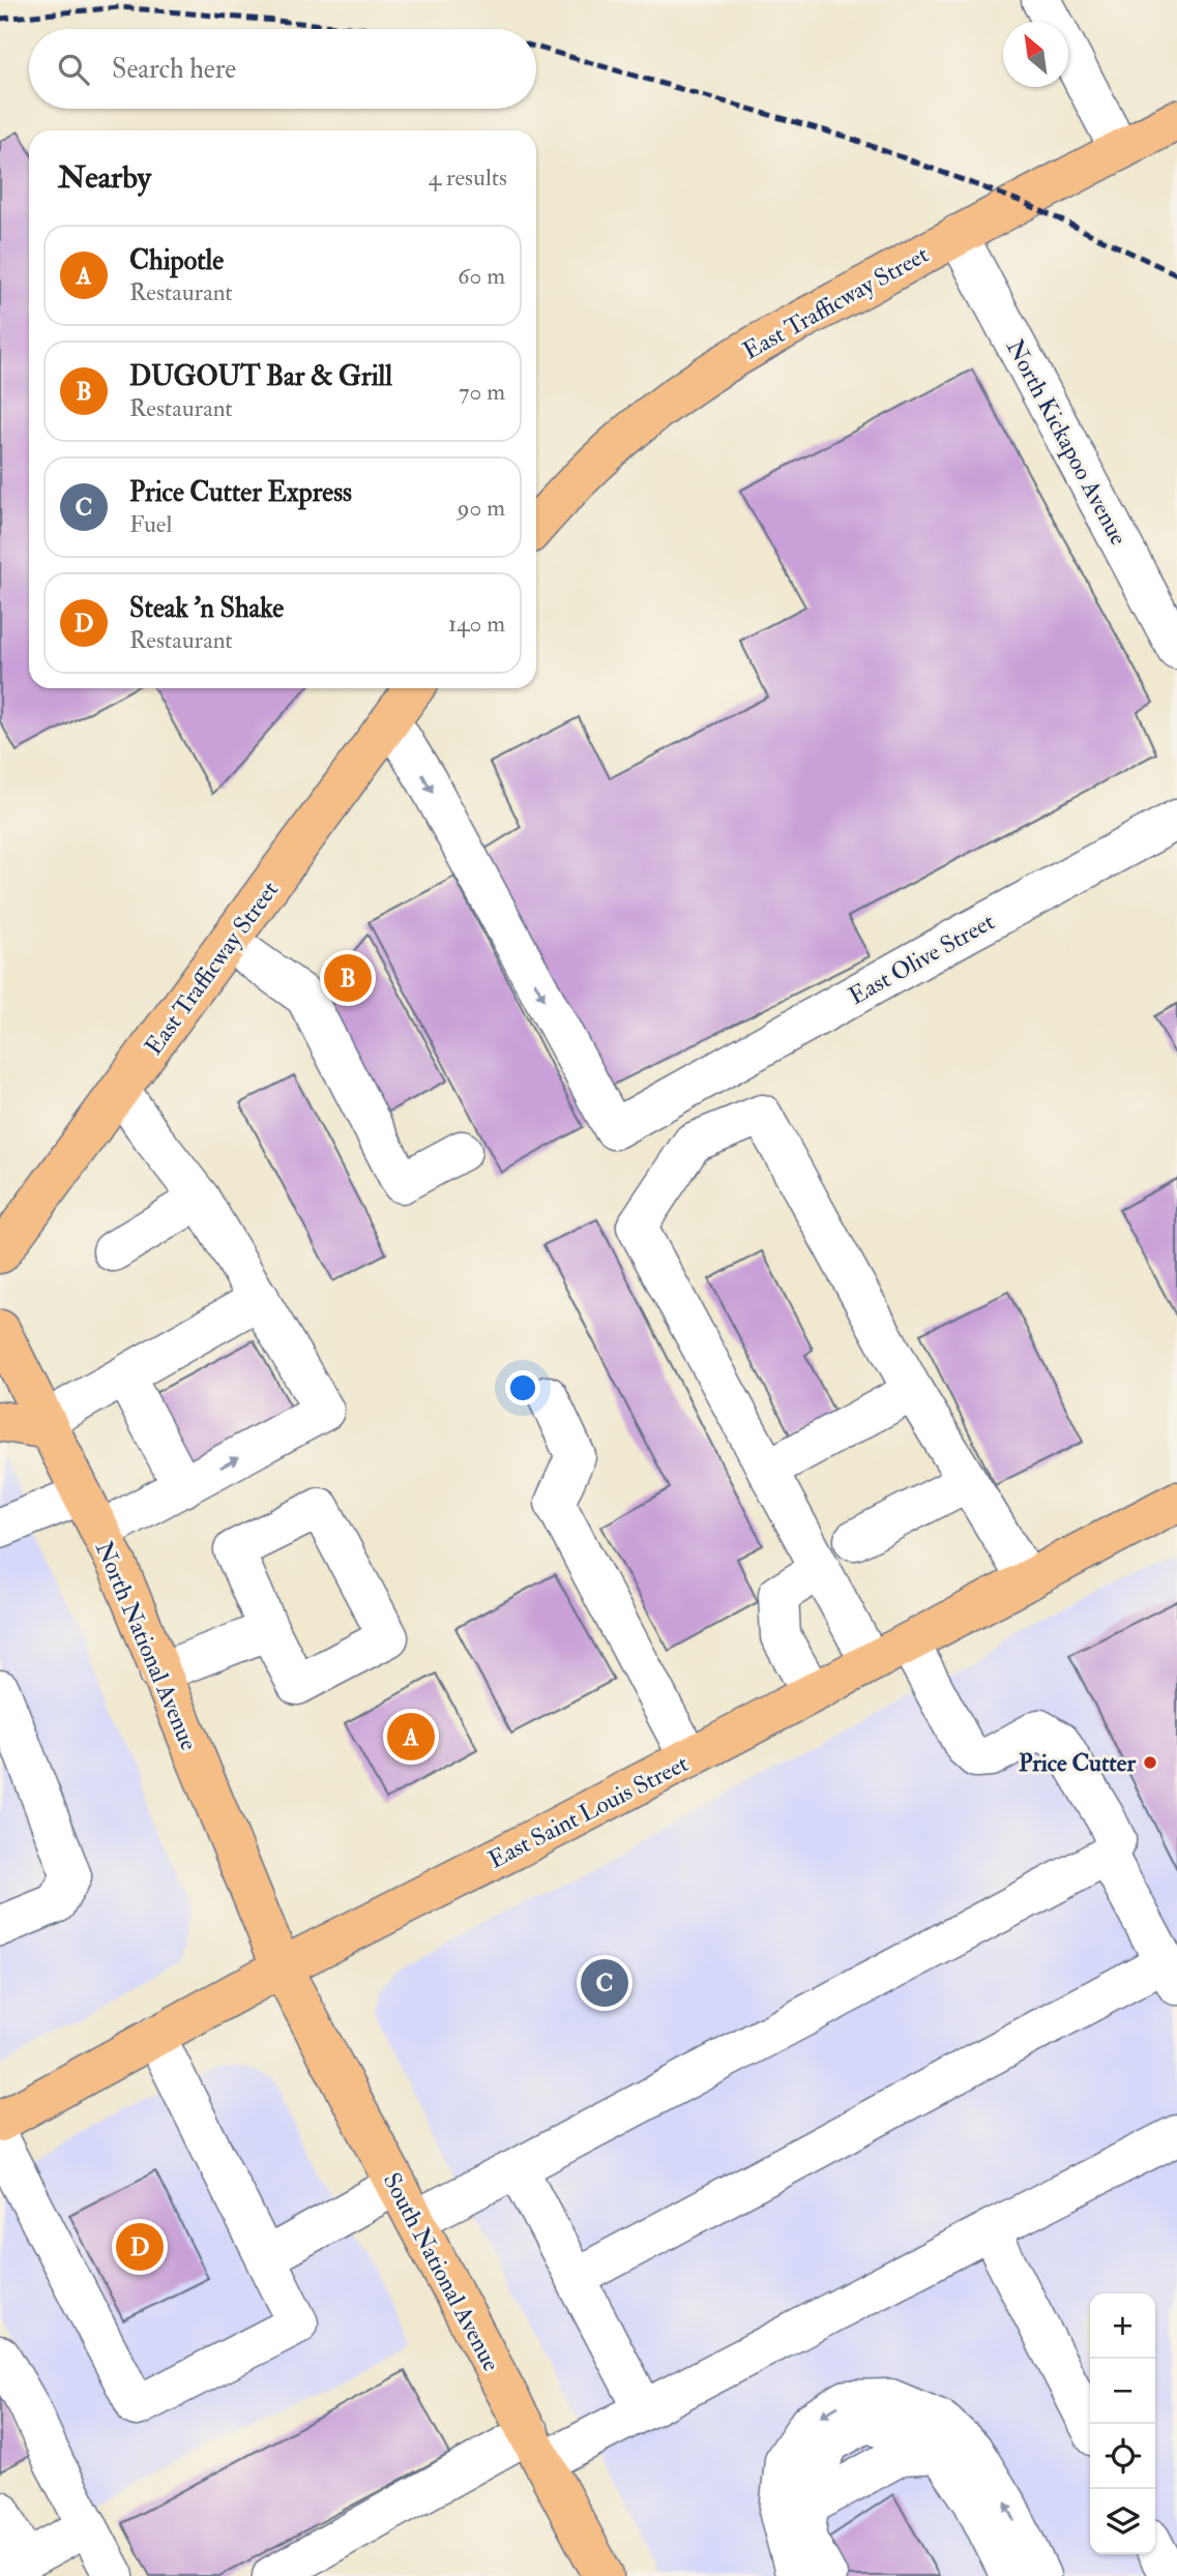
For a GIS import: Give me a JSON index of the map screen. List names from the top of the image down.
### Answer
{
  "streets": {
    "main road": [
      "East Trafficway Street",
      "North National Avenue",
      "East Saint Louis Street",
      "South National Avenue"
    ],
    "street": ["North Kickapoo Avenue", "East Olive Street"]
  },
  "crossings": [
    ["East Trafficway Street", "North Kickapoo Avenue"],
    ["East Trafficway Street", "East Olive Street"],
    ["North National Avenue", "East Saint Louis Street"],
    ["North National Avenue", "South National Avenue"],
    ["East Saint Louis Street", "South National Avenue"]
  ],
  "one_way": ["East Olive Street"],
  "places": ["Price Cutter"],
  "north": "top left",
  "page": {
    "search": "Search here",
    "heading": ["Nearby", "4 results"],
    "list": [
      {
        "mark": "A",
        "name": "Chipotle",
        "note": "Restaurant",
        "value": "60 m"
      },
      {
        "mark": "B",
        "name": "DUGOUT Bar & Grill",
        "note": "Restaurant",
        "value": "70 m"
      },
      {
        "mark": "C",
        "name": "Price Cutter Express",
        "note": "Fuel",
        "value": "90 m"
      },
      {
        "mark": "D",
        "name": "Steak 'n Shake",
        "note": "Restaurant",
        "value": "140 m"
      }
    ],
    "pins": [
      "B",
      "A",
      "C",
      "D"
    ],
    "map_buttons": ["+", "−"]
  }
}
